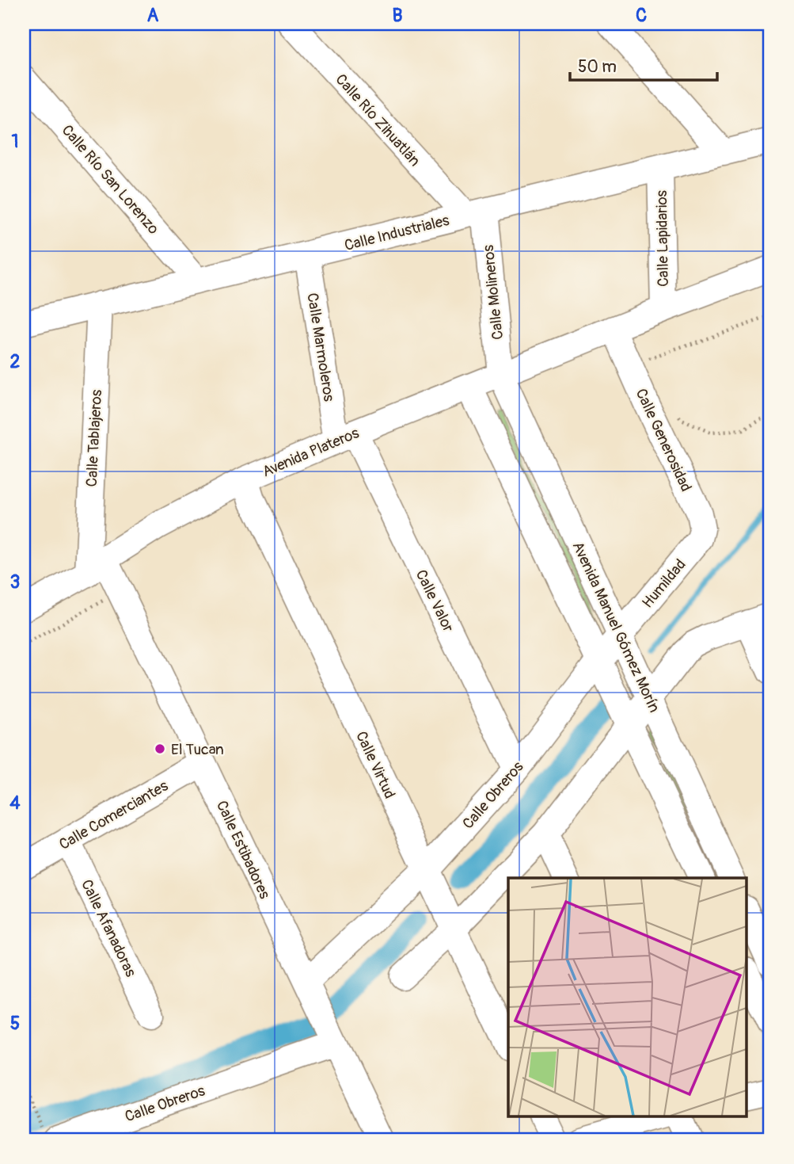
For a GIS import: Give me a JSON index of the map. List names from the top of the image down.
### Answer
{
  "streets": {
    "street": [
      "Calle Río Zihuatlán",
      "Calle Río San Lorenzo",
      "Calle Industriales",
      "Calle Lapidarios",
      "Calle Molineros",
      "Calle Marmoleros",
      "Calle Tablajeros",
      "Calle Generosidad",
      "Avenida Plateros",
      "Humildad",
      "Calle Valor",
      "Avenida Manuel Gómez Morín",
      "Calle Virtud",
      "Calle Obreros",
      "Calle Comerciantes",
      "Calle Estibadores",
      "Calle Afanadoras"
    ]
  },
  "crossings": [
    ["Calle Río Zihuatlán", "Calle Industriales"],
    ["Calle Río Zihuatlán", "Calle Molineros"],
    ["Calle Río San Lorenzo", "Calle Industriales"],
    ["Calle Industriales", "Calle Lapidarios"],
    ["Calle Industriales", "Calle Molineros"],
    ["Calle Industriales", "Calle Marmoleros"],
    ["Calle Industriales", "Calle Tablajeros"],
    ["Calle Lapidarios", "Avenida Plateros"],
    ["Calle Molineros", "Avenida Plateros"],
    ["Calle Molineros", "Avenida Manuel Gómez Morín"],
    ["Calle Marmoleros", "Avenida Plateros"],
    ["Calle Marmoleros", "Calle Valor"],
    ["Calle Tablajeros", "Avenida Plateros"],
    ["Calle Tablajeros", "Calle Estibadores"],
    ["Calle Generosidad", "Avenida Plateros"],
    ["Calle Generosidad", "Humildad"],
    ["Avenida Plateros", "Calle Valor"],
    ["Avenida Plateros", "Avenida Manuel Gómez Morín"],
    ["Avenida Plateros", "Calle Virtud"],
    ["Avenida Plateros", "Calle Estibadores"],
    ["Humildad", "Avenida Manuel Gómez Morín"],
    ["Humildad", "Calle Obreros"],
    ["Calle Valor", "Calle Obreros"],
    ["Avenida Manuel Gómez Morín", "Calle Obreros"],
    ["Calle Virtud", "Calle Obreros"],
    ["Calle Obreros", "Calle Estibadores"],
    ["Calle Comerciantes", "Calle Estibadores"],
    ["Calle Comerciantes", "Calle Afanadoras"]
  ],
  "places": ["El Tucan"],
  "scale_bar": "50 m",
  "grid": {
    "columns": ["A", "B", "C"],
    "rows": [
      "1",
      "2",
      "3",
      "4",
      "5"
    ]
  }
}
